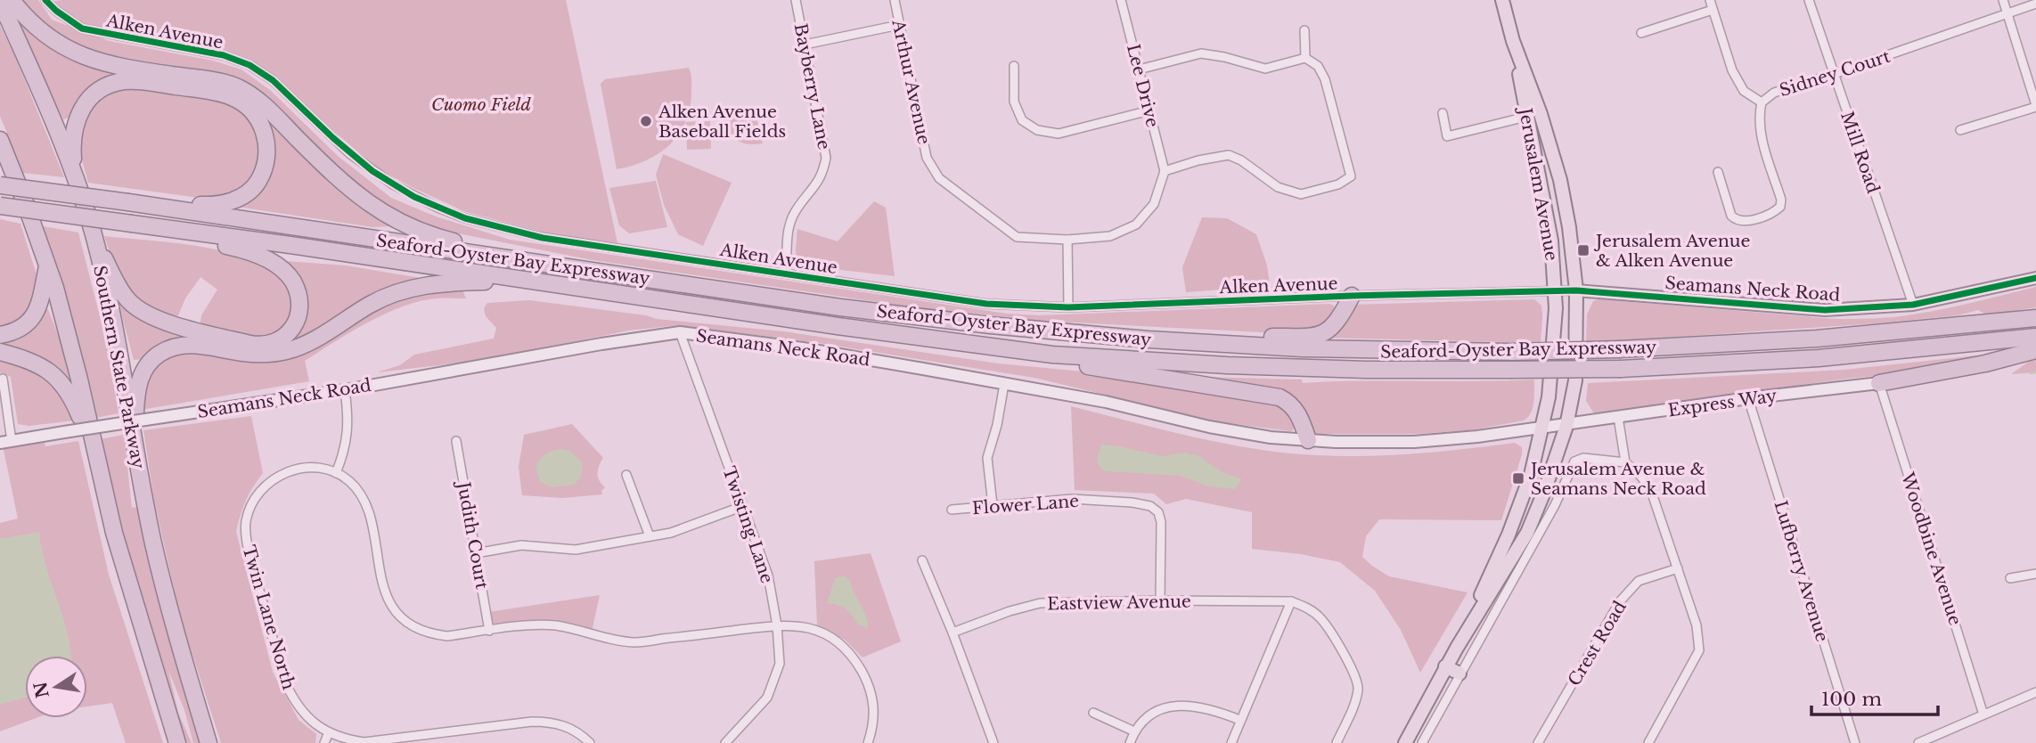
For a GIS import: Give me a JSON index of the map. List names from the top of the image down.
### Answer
{
  "streets": {
    "highway": ["Seaford-Oyster Bay Expressway", "Southern State Parkway"],
    "main road": ["Jerusalem Avenue", "Seamans Neck Road", "Express Way"],
    "street": [
      "Alken Avenue",
      "Sidney Court",
      "Arthur Avenue",
      "Lee Drive",
      "Bayberry Lane",
      "Mill Road",
      "Flower Lane",
      "Twisting Lane",
      "Judith Court",
      "Woodbine Avenue",
      "Lufberry Avenue",
      "Eastview Avenue",
      "Twin Lane North",
      "Crest Road"
    ]
  },
  "crossings": [
    ["Alken Avenue", "Bayberry Lane"],
    ["Alken Avenue", "Jerusalem Avenue"],
    ["Alken Avenue", "Seamans Neck Road"],
    ["Sidney Court", "Mill Road"],
    ["Arthur Avenue", "Lee Drive"],
    ["Mill Road", "Seamans Neck Road"],
    ["Jerusalem Avenue", "Seamans Neck Road"],
    ["Jerusalem Avenue", "Express Way"],
    ["Seamans Neck Road", "Express Way"],
    ["Seamans Neck Road", "Twisting Lane"],
    ["Express Way", "Woodbine Avenue"],
    ["Express Way", "Lufberry Avenue"],
    ["Flower Lane", "Eastview Avenue"]
  ],
  "parks": ["Cuomo Field"],
  "places": {
    "other": ["Alken Avenue Baseball Fields"],
    "transit": ["Jerusalem Avenue & Alken Avenue", "Jerusalem Avenue & Seamans Neck Road"]
  },
  "scale_bar": "100 m",
  "north": "left"
}
